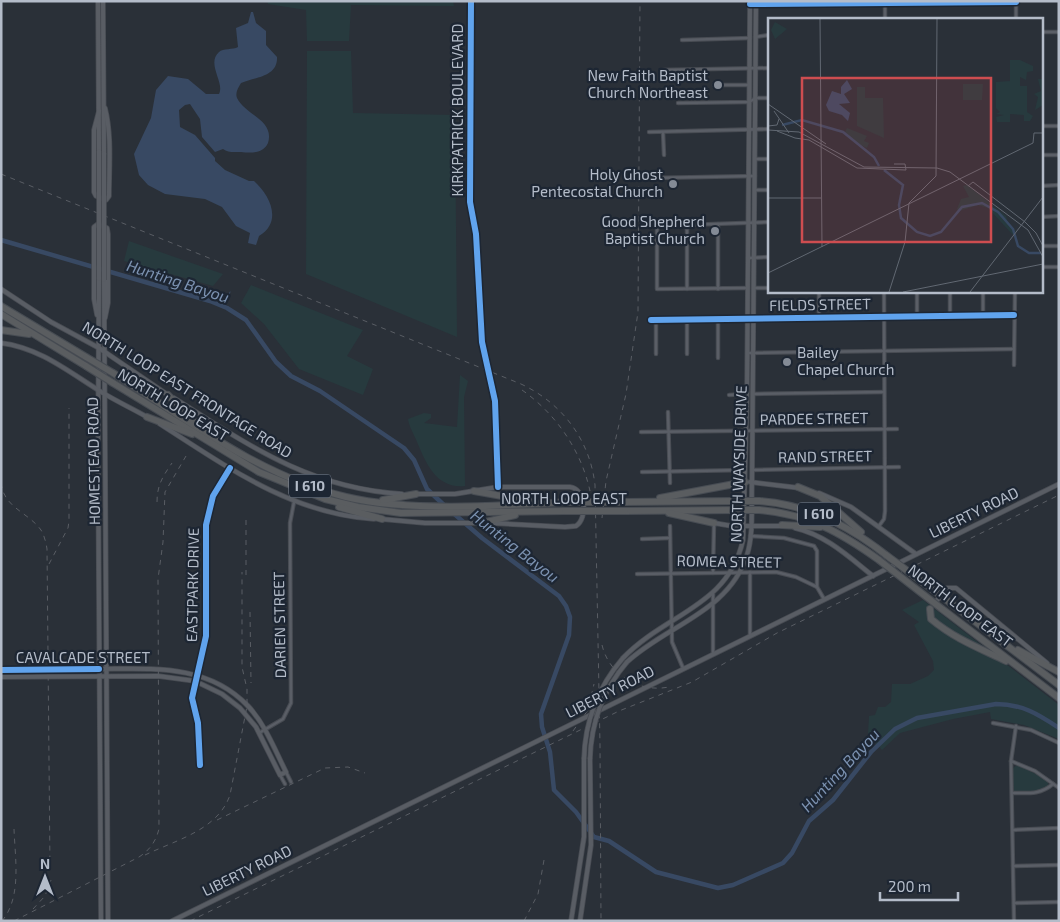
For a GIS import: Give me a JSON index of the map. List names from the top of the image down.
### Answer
{
  "streets": {
    "highway": ["NORTH LOOP EAST", "I 610"],
    "main road": [
      "NORTH LOOP EAST FRONTAGE ROAD",
      "HOMESTEAD ROAD",
      "NORTH WAYSIDE DRIVE",
      "LIBERTY ROAD",
      "CAVALCADE STREET"
    ],
    "street": [
      "KIRKPATRICK BOULEVARD",
      "FIELDS STREET",
      "PARDEE STREET",
      "RAND STREET",
      "ROMEA STREET",
      "EASTPARK DRIVE",
      "DARIEN STREET"
    ]
  },
  "crossings": [
    ["KIRKPATRICK BOULEVARD", "NORTH LOOP EAST FRONTAGE ROAD"],
    ["FIELDS STREET", "NORTH WAYSIDE DRIVE"],
    ["NORTH LOOP EAST FRONTAGE ROAD", "HOMESTEAD ROAD"],
    ["NORTH LOOP EAST FRONTAGE ROAD", "EASTPARK DRIVE"],
    ["NORTH LOOP EAST FRONTAGE ROAD", "DARIEN STREET"],
    ["PARDEE STREET", "NORTH WAYSIDE DRIVE"],
    ["RAND STREET", "NORTH WAYSIDE DRIVE"],
    ["HOMESTEAD ROAD", "CAVALCADE STREET"],
    ["NORTH WAYSIDE DRIVE", "ROMEA STREET"],
    ["EASTPARK DRIVE", "CAVALCADE STREET"],
    ["DARIEN STREET", "CAVALCADE STREET"]
  ],
  "water": ["Hunting Bayou"],
  "places": [
    "New Faith Baptist Church Northeast",
    "Holy Ghost Pentecostal Church",
    "Good Shepherd Baptist Church",
    "Bailey Chapel Church"
  ],
  "scale_bar": "200 m",
  "north": "top"
}
